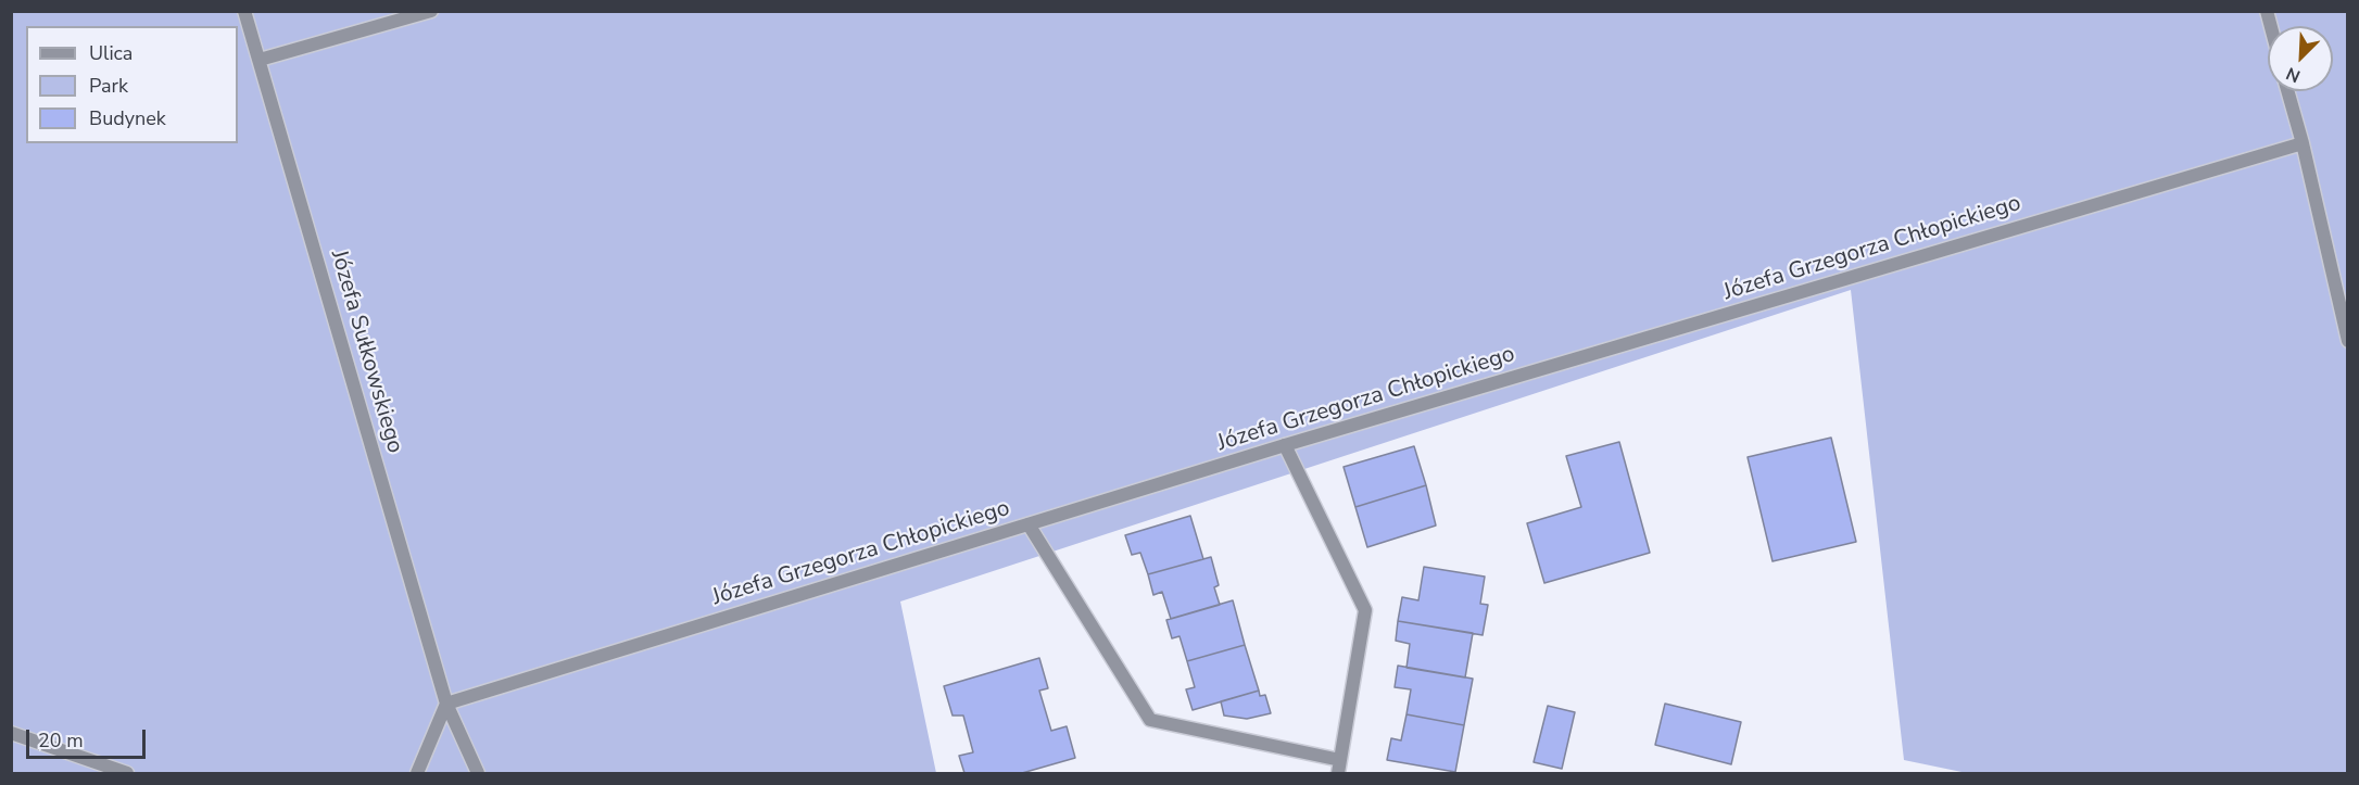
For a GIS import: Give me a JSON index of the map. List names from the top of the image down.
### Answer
{
  "streets": {
    "street": ["Józefa Grzegorza Chłopickiego", "Józefa Sułkowskiego"]
  },
  "crossings": [
    ["Józefa Grzegorza Chłopickiego", "Józefa Sułkowskiego"]
  ],
  "legend": ["Ulica", "Park", "Budynek"],
  "scale_bar": "20 m",
  "north": "bottom left"
}
